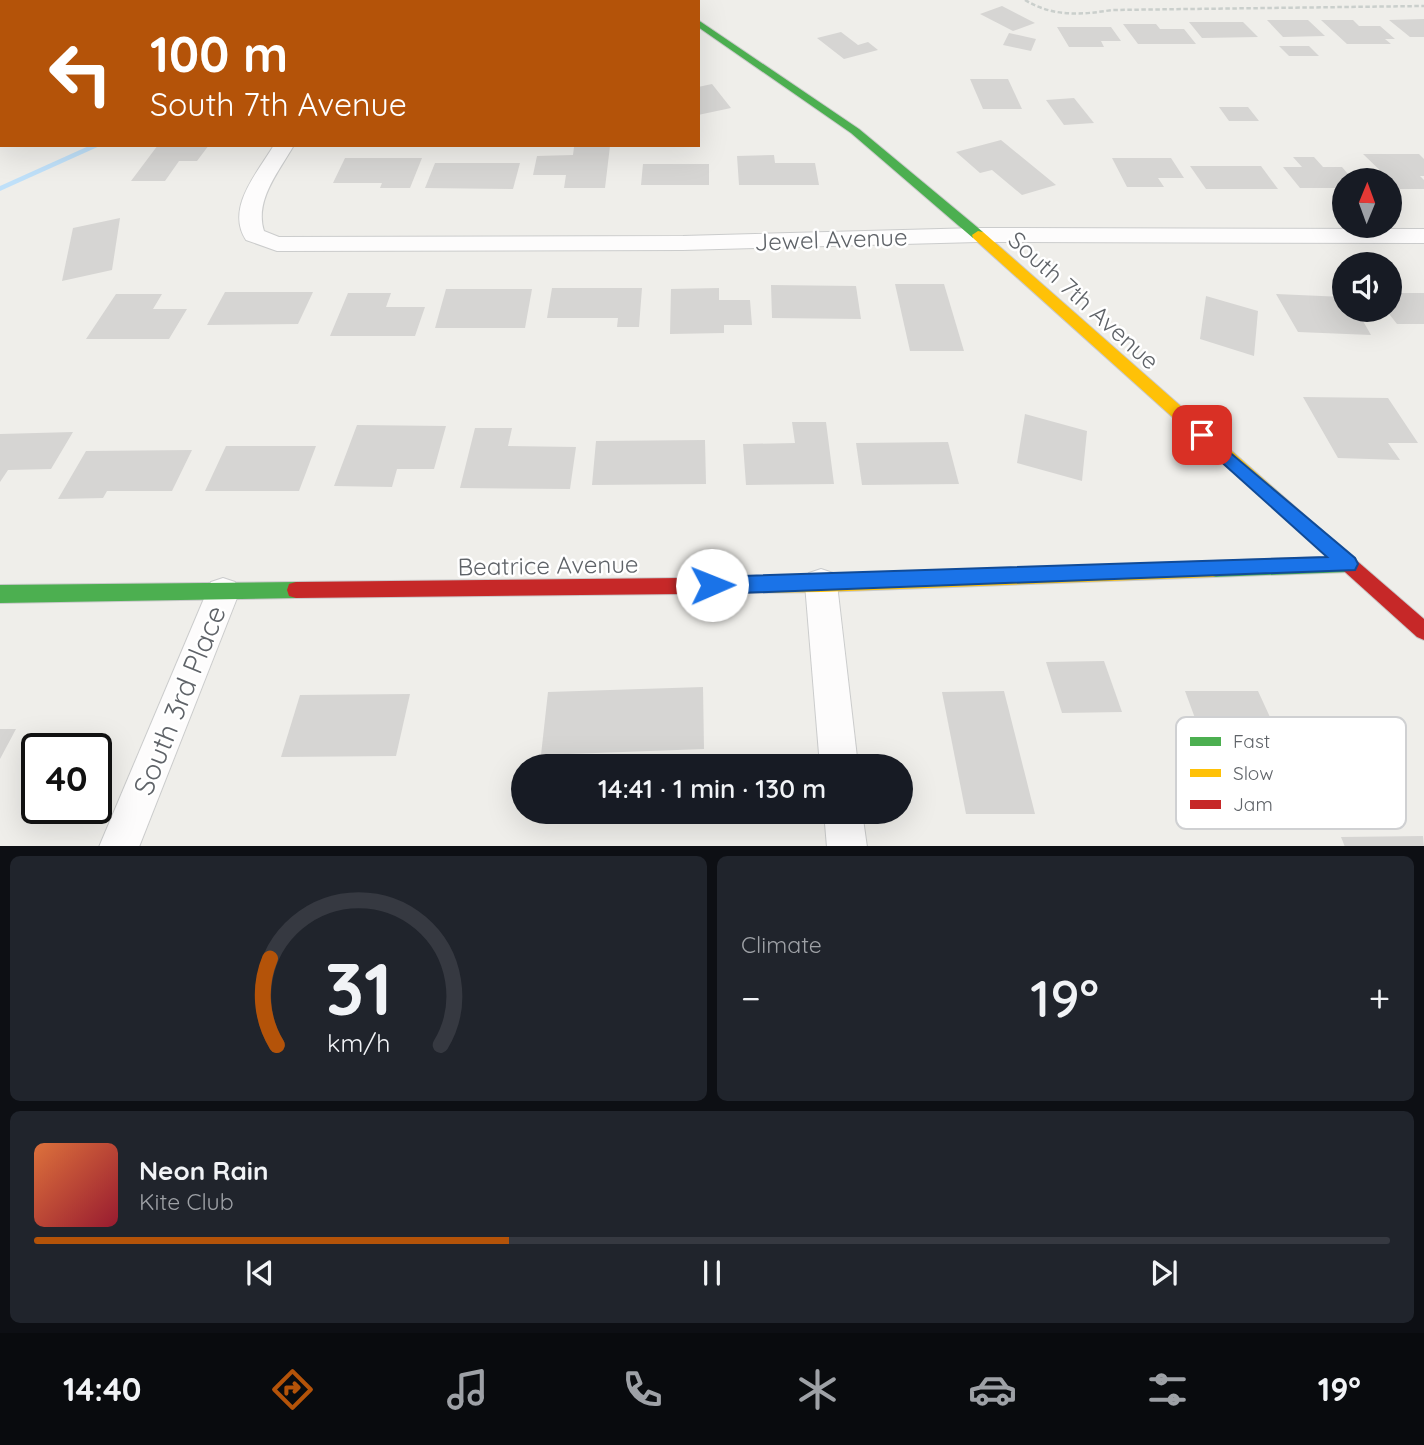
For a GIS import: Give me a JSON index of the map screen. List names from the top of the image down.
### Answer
{
  "streets": {
    "street": [
      "Jewel Avenue",
      "South 7th Avenue",
      "Beatrice Avenue",
      "South 3rd Place"
    ]
  },
  "crossings": [
    ["Jewel Avenue", "South 7th Avenue"],
    ["South 7th Avenue", "Beatrice Avenue"],
    ["Beatrice Avenue", "South 3rd Place"]
  ],
  "legend": ["Fast", "Slow", "Jam"],
  "north": "top",
  "page": {
    "turn": ["100 m", "South 7th Avenue"],
    "limit": "40",
    "trip": "14:41 · 1 min · 130 m",
    "tile": "Climate",
    "heat": ["−", "19°", "+"],
    "song": ["Neon Rain", "Kite Club"],
    "tabs": ["14:40", "19°"],
    "gauge": ["31", "km/h"]
  }
}
